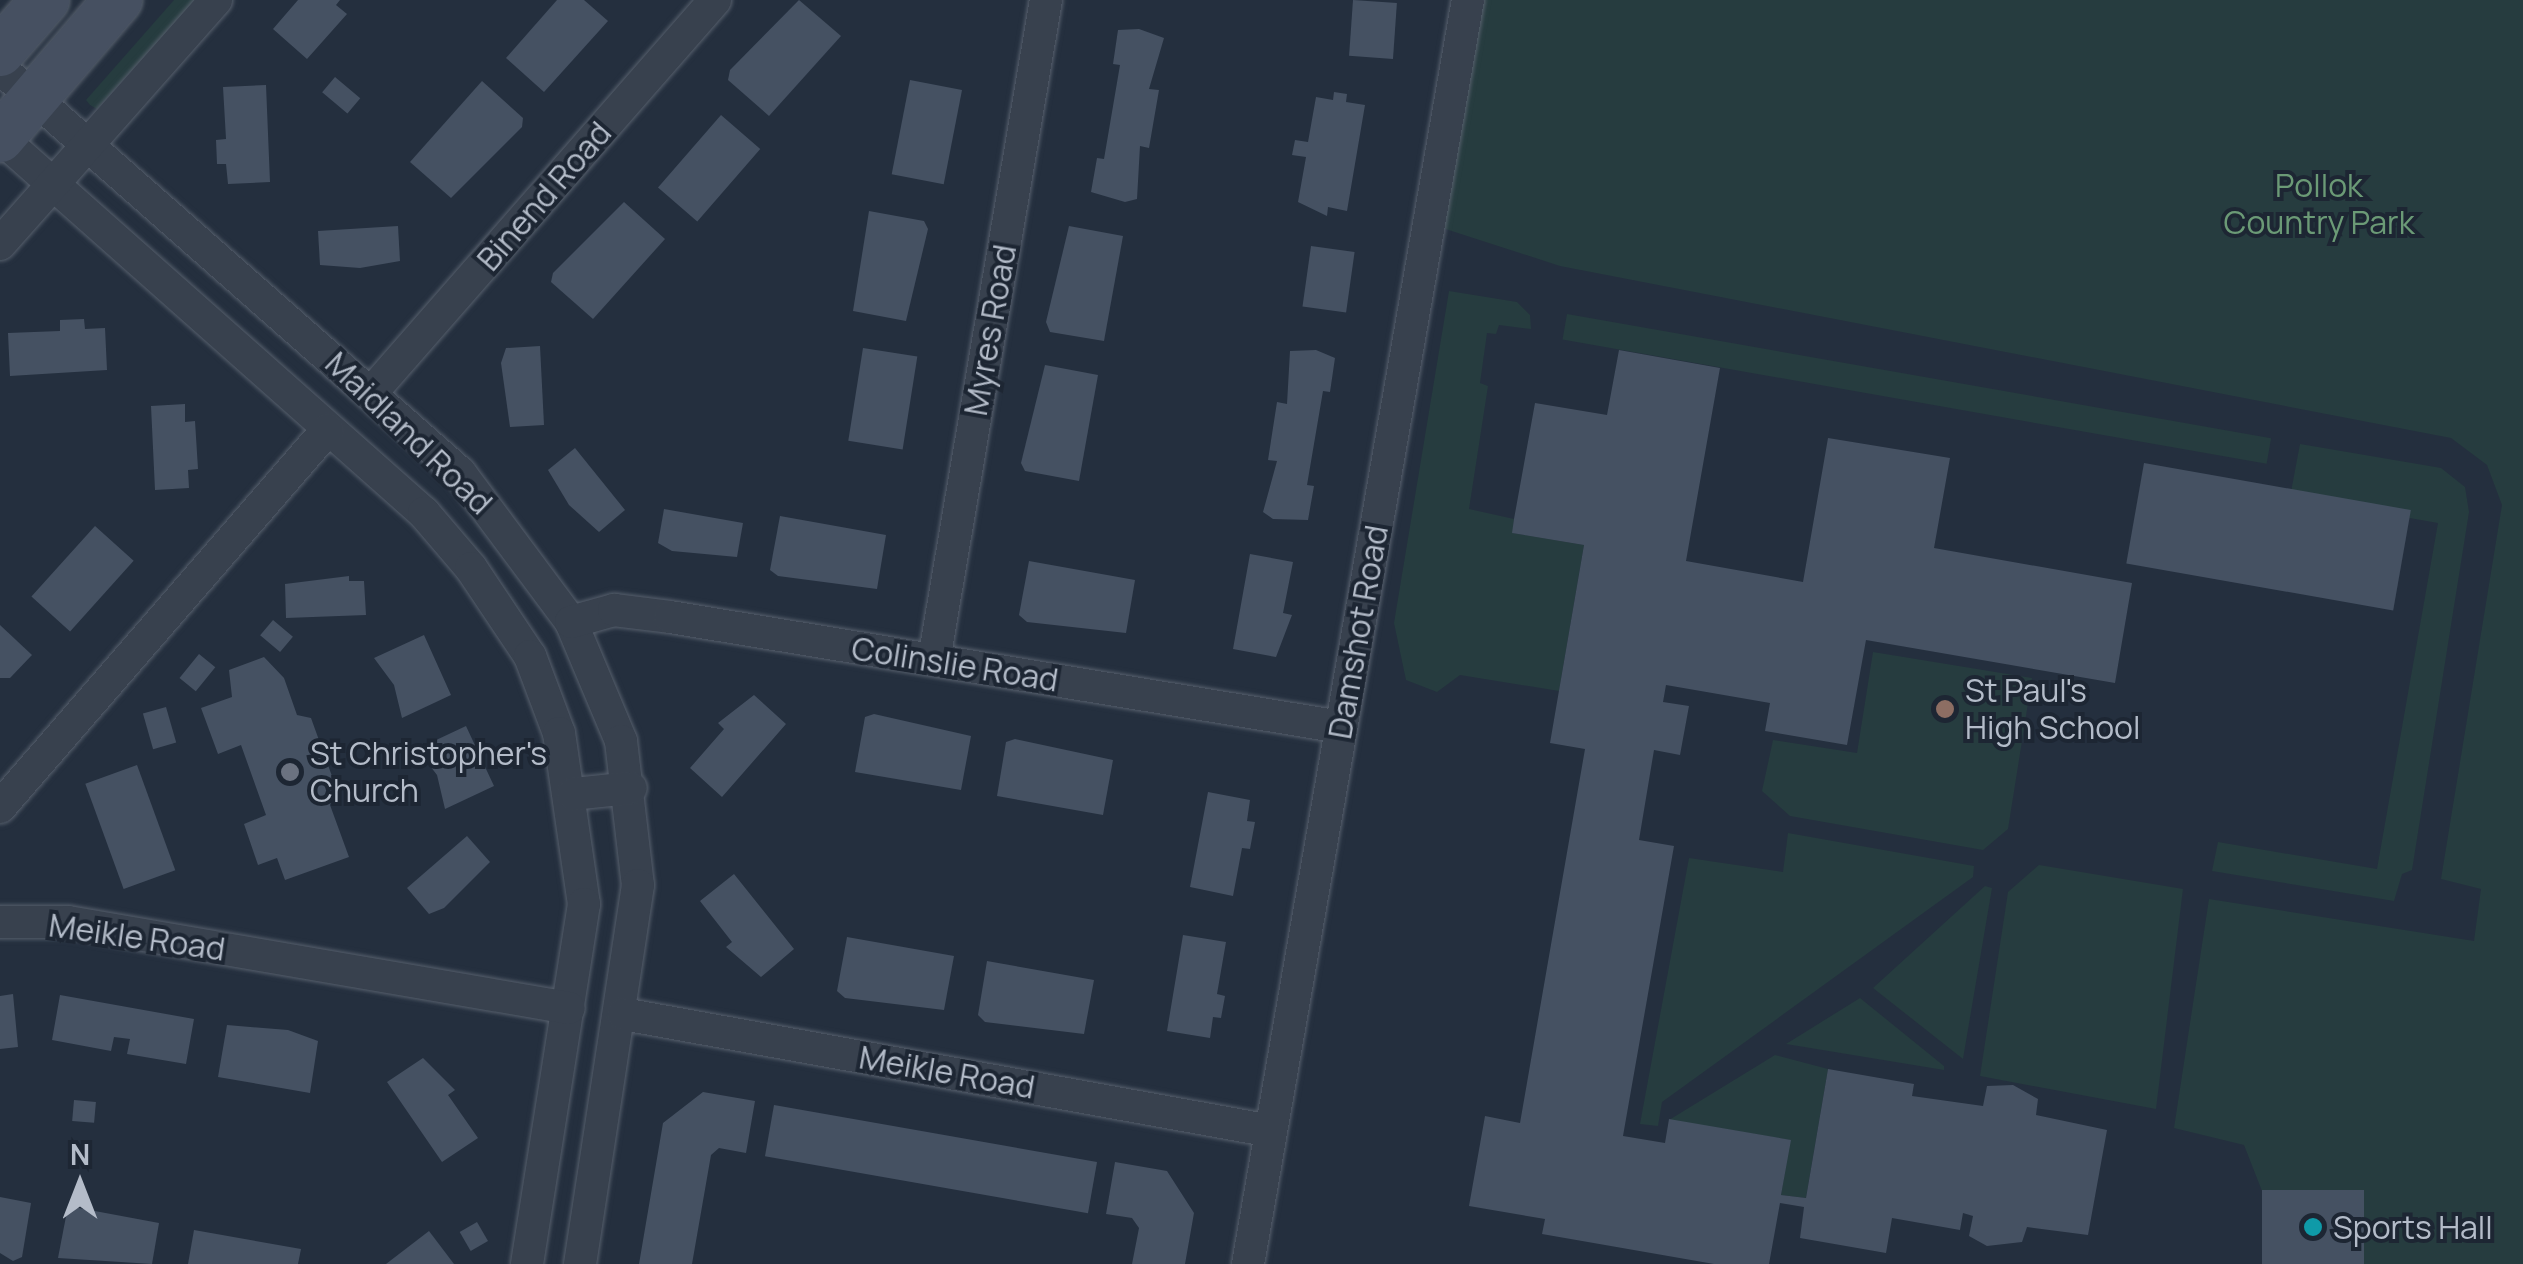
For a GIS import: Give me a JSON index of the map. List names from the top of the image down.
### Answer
{
  "streets": {
    "street": [
      "Binend Road",
      "Myres Road",
      "Maidland Road",
      "Damshot Road",
      "Colinslie Road",
      "Meikle Road"
    ]
  },
  "crossings": [
    ["Binend Road", "Maidland Road"],
    ["Myres Road", "Colinslie Road"],
    ["Maidland Road", "Colinslie Road"],
    ["Maidland Road", "Meikle Road"],
    ["Damshot Road", "Colinslie Road"],
    ["Damshot Road", "Meikle Road"]
  ],
  "parks": ["Pollok Country Park"],
  "places": ["St Paul's High School", "St Christopher's Church", "Sports Hall"],
  "north": "top"
}
